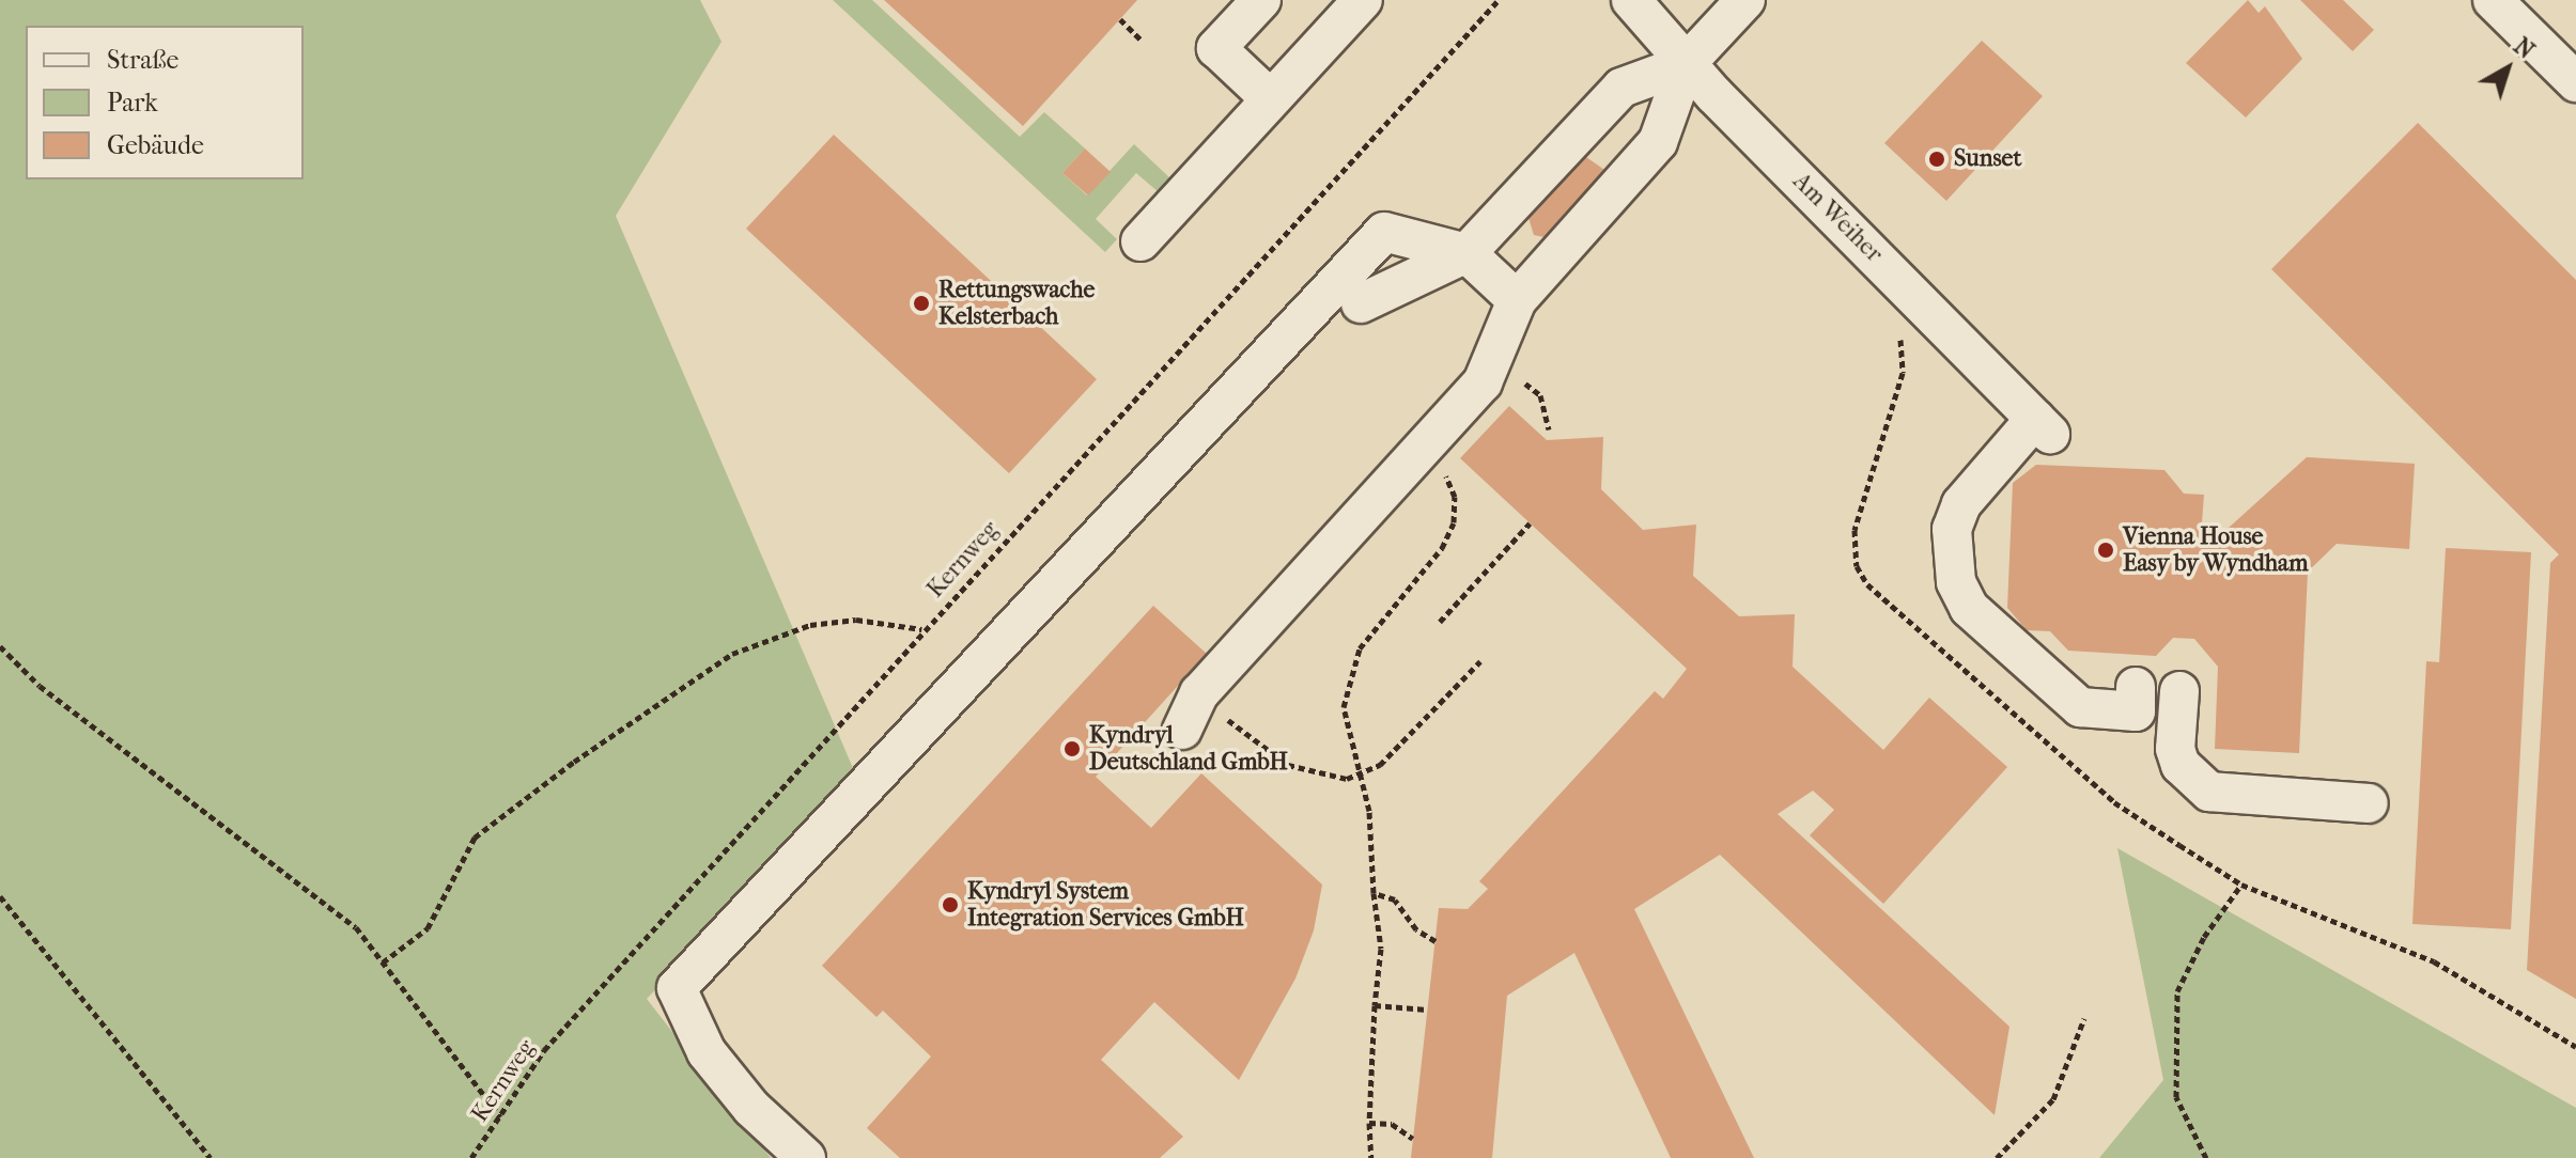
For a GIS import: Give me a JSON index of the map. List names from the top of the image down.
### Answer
{
  "streets": {
    "street": ["Am Weiher"],
    "path": ["Kernweg"]
  },
  "places": [
    "Sunset",
    "Rettungswache Kelsterbach",
    "Vienna House Easy by Wyndham",
    "Kyndryl Deutschland GmbH",
    "Kyndryl System Integration Services GmbH"
  ],
  "legend": ["Straße", "Park", "Gebäude"],
  "north": "top right"
}
